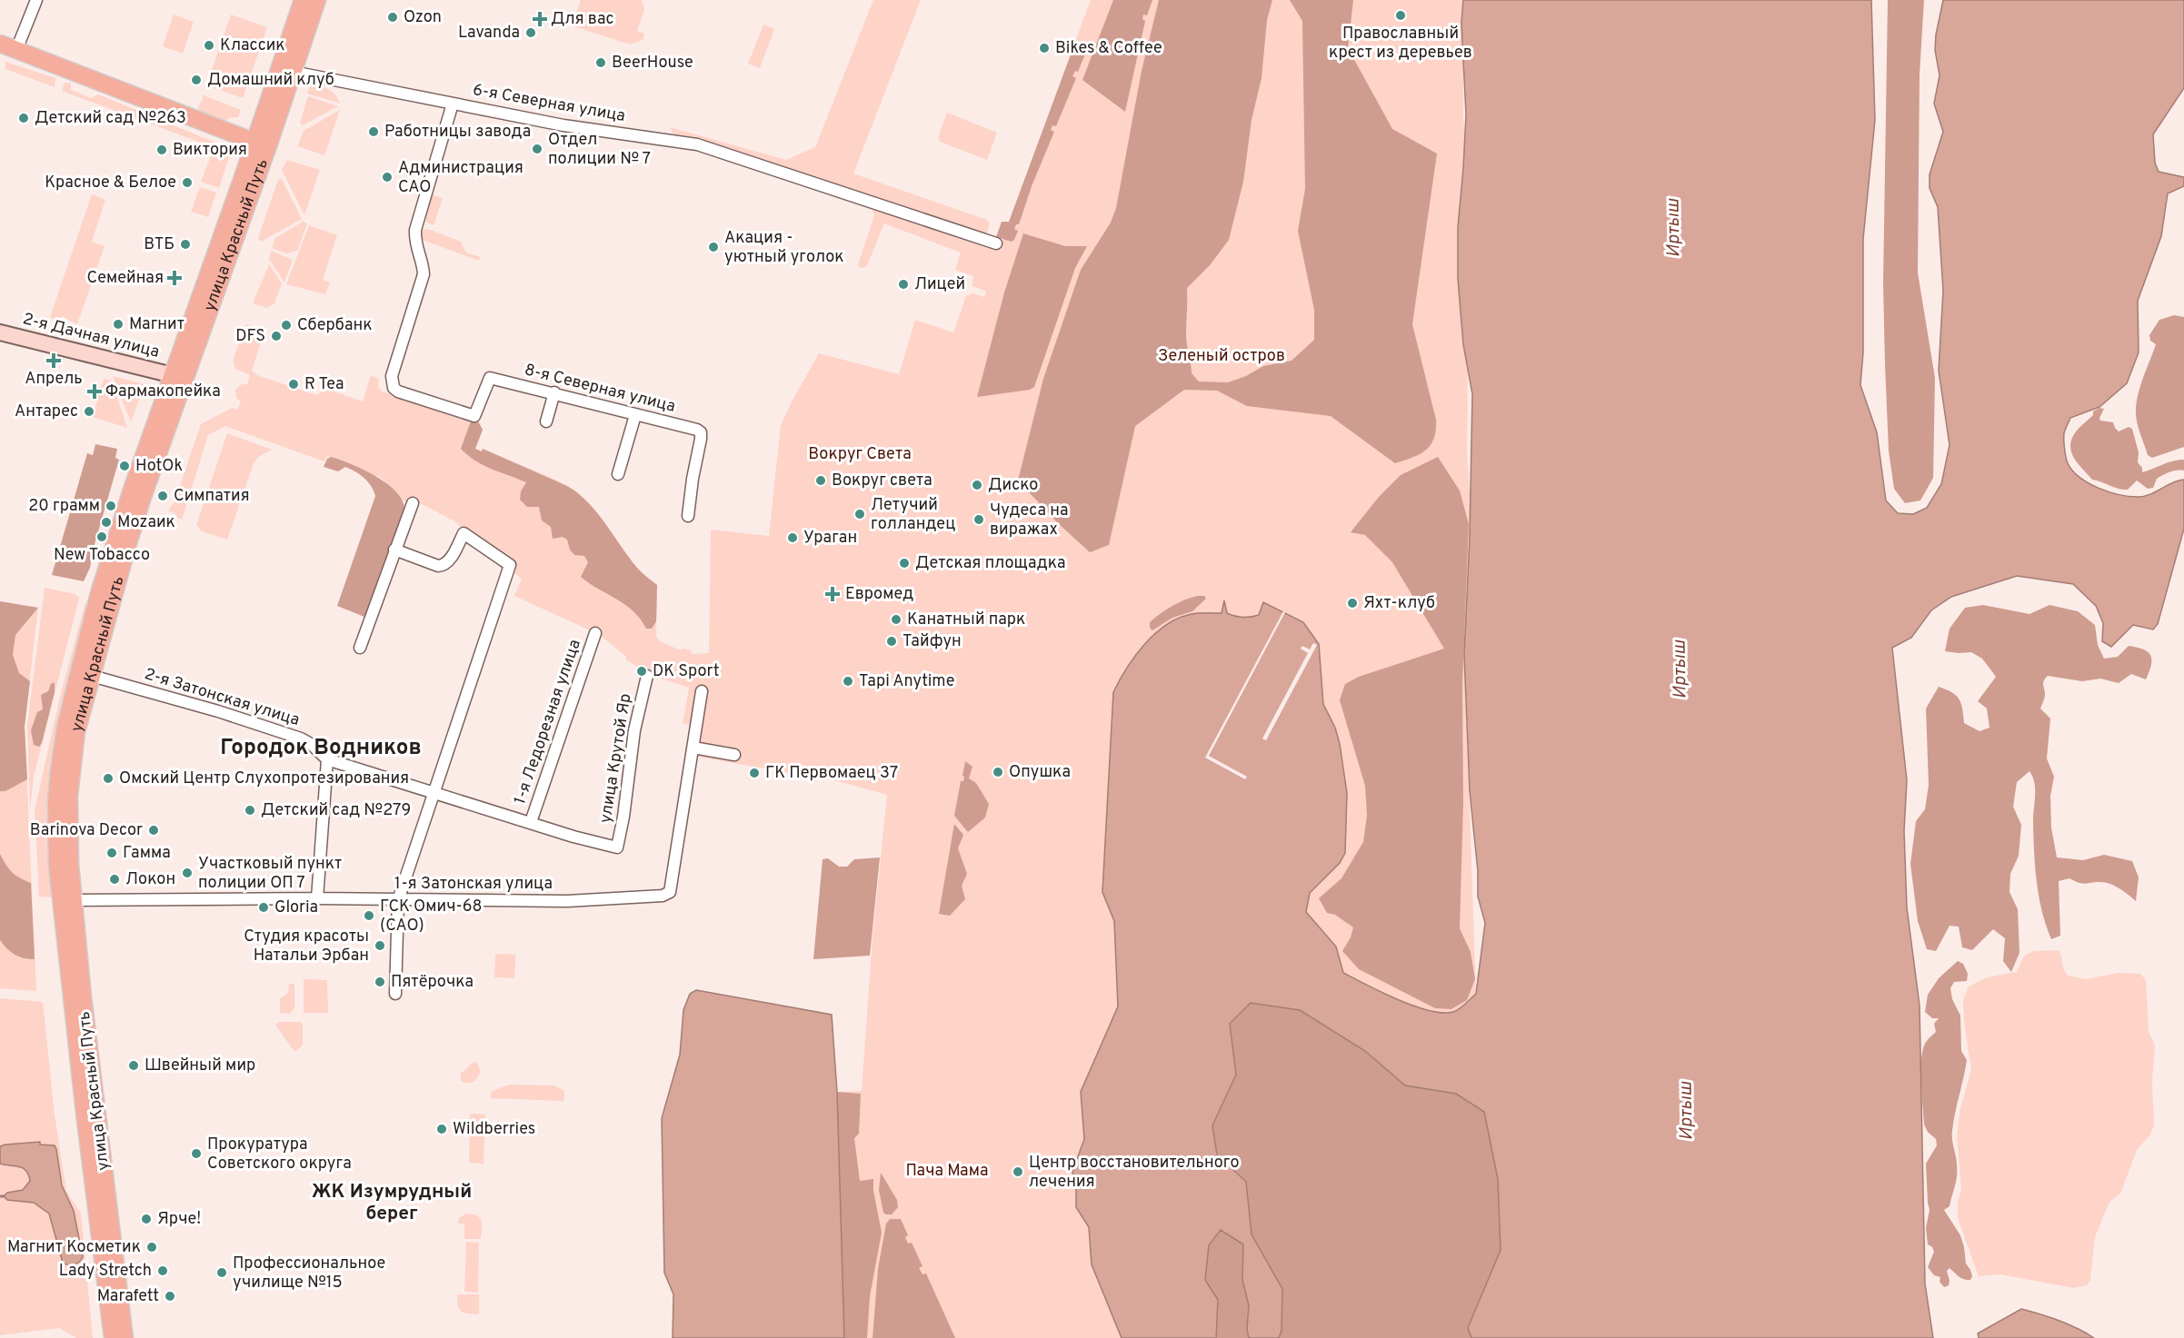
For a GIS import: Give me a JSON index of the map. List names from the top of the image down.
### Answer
{
  "streets": {
    "main road": ["улица Красный Путь"],
    "street": [
      "6-я Северная улица",
      "2-я Дачная улица",
      "8-я Северная улица",
      "2-я Затонская улица",
      "1-я Ледорезная улица",
      "улица Крутой Яр",
      "1-я Затонская улица"
    ]
  },
  "crossings": [
    ["6-я Северная улица", "улица Красный Путь"],
    ["6-я Северная улица", "8-я Северная улица"],
    ["улица Красный Путь", "2-я Дачная улица"],
    ["улица Красный Путь", "2-я Затонская улица"],
    ["улица Красный Путь", "1-я Затонская улица"],
    ["2-я Затонская улица", "1-я Ледорезная улица"],
    ["2-я Затонская улица", "улица Крутой Яр"]
  ],
  "districts": ["Городок Водников", "ЖК Изумрудный берег"],
  "water": ["Иртыш"],
  "parks": ["Зеленый остров", "Вокруг Света", "Пача Мама"],
  "places": {
    "other": [
      "Православный крест из деревьев",
      "Ozon",
      "Lavanda",
      "Классик",
      "Bikes & Coffee",
      "BeerHouse",
      "Домашний клуб",
      "Детский сад №263",
      "Работницы завода",
      "Отдел полиции № 7",
      "Виктория",
      "Администрация САО",
      "Красное & Белое",
      "ВТБ",
      "Акация - уютный уголок",
      "Лицей",
      "Магнит",
      "Сбербанк",
      "DFS",
      "R Tea",
      "Антарес",
      "HotOk",
      "Вокруг света",
      "Диско",
      "Симпатия",
      "20 грамм",
      "Летучий голландец",
      "Чудеса на виражах",
      "Mozaик",
      "New Tobacco",
      "Ураган",
      "Детская площадка",
      "Яхт-клуб",
      "Канатный парк",
      "Тайфун",
      "DK Sport",
      "Tapi Anytime",
      "Опушка",
      "ГК Первомаец 37",
      "Омский Центр Слухопротезирования",
      "Детский сад №279",
      "Barinova Decor",
      "Гамма",
      "Участковый пункт полиции ОП 7",
      "Локон",
      "Gloria",
      "ГСК Омич-68 (САО)",
      "Студия красоты Натальи Эрбан",
      "Пятёрочка",
      "Швейный мир",
      "Wildberries",
      "Прокуратура Советского округа",
      "Центр восстановительного лечения",
      "Ярче!",
      "Магнит Косметик",
      "Lady Stretch",
      "Профессиональное училище №15",
      "Marafett"
    ],
    "health": [
      "Для вас",
      "Семейная",
      "Апрель",
      "Фармакопейка",
      "Евромед"
    ]
  }
}
